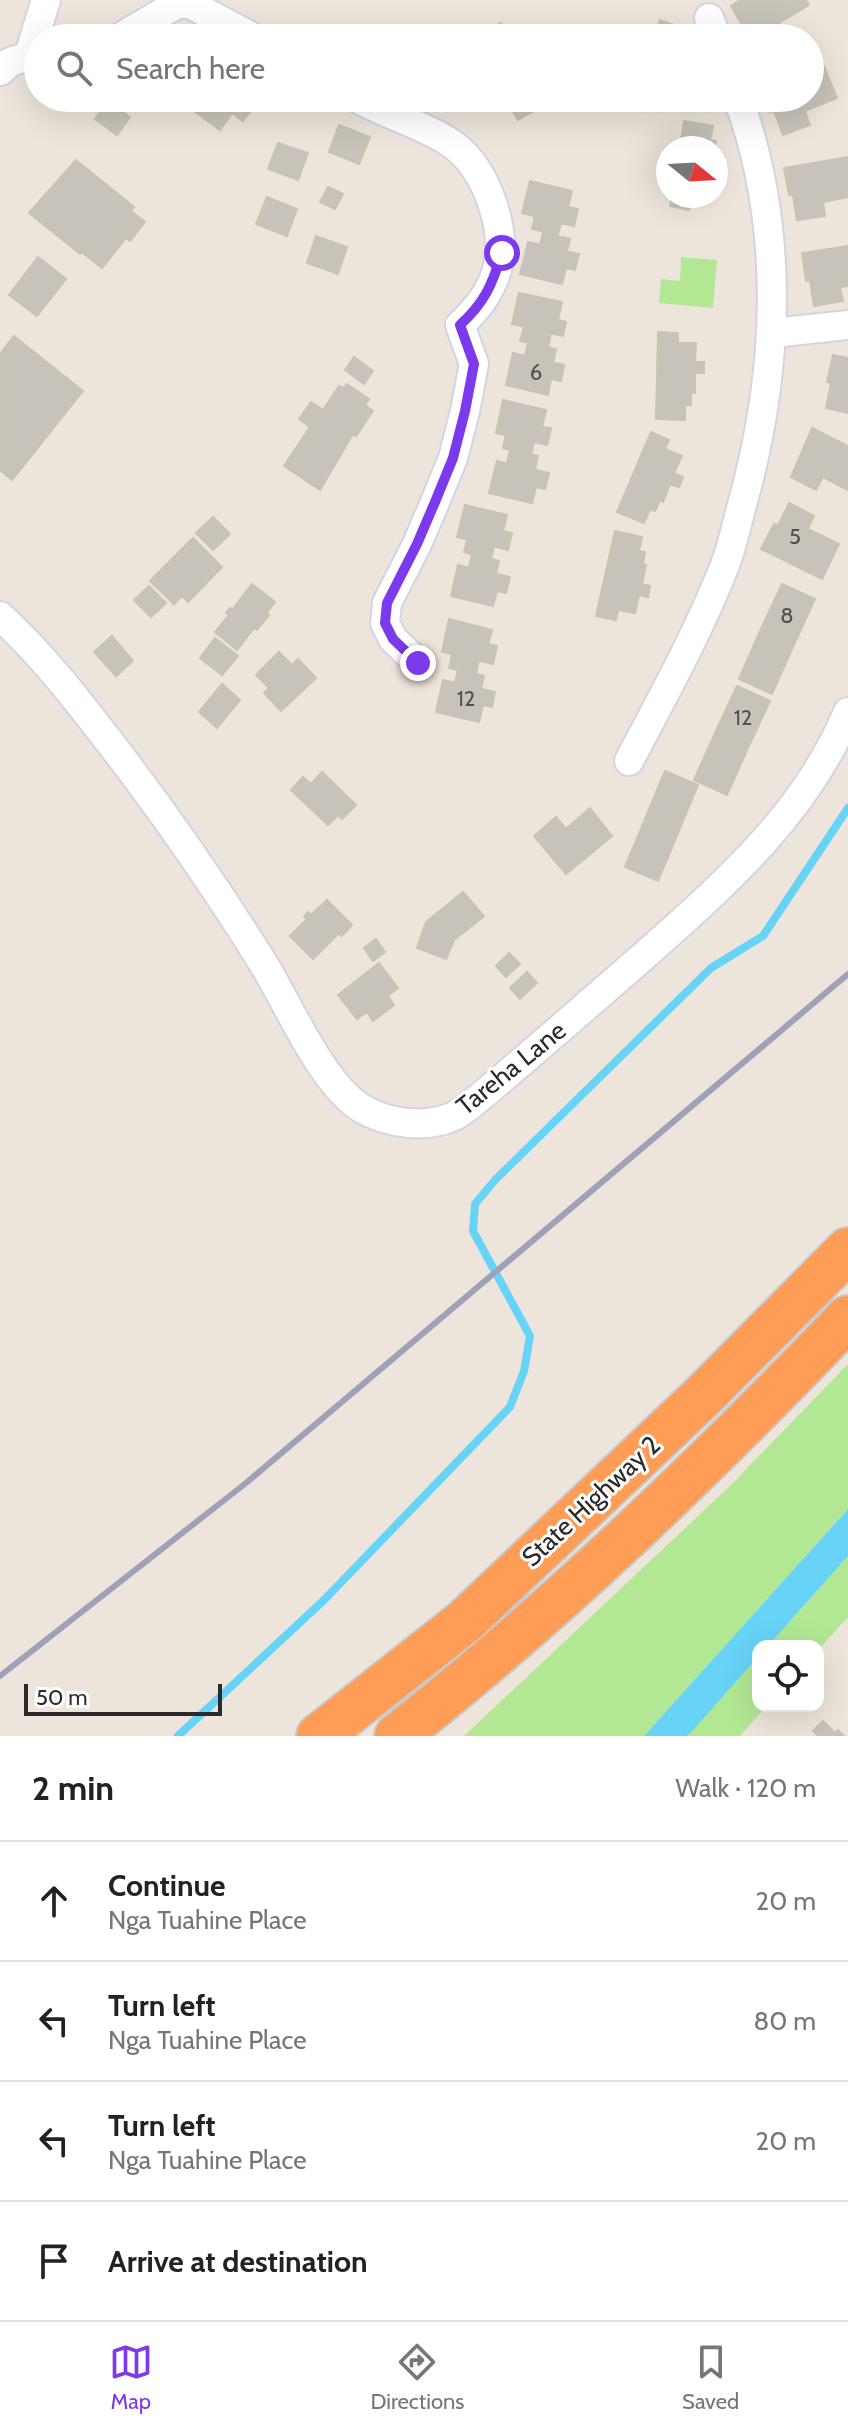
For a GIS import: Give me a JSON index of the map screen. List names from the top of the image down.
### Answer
{
  "streets": {
    "highway": ["State Highway 2"],
    "street": ["Tareha Lane"]
  },
  "house_numbers": [
    "6",
    "5",
    "8",
    "12",
    "12"
  ],
  "scale_bar": "50 m",
  "north": "right",
  "page": {
    "search": "Search here",
    "scale": "50 m",
    "heading": ["2 min", "Walk · 120 m"],
    "list": [
      ["Continue", "Nga Tuahine Place", "20 m"],
      ["Turn left", "Nga Tuahine Place", "80 m"],
      ["Turn left", "Nga Tuahine Place", "20 m"],
      "Arrive at destination"
    ],
    "nav": ["Map", "Directions", "Saved"]
  }
}
